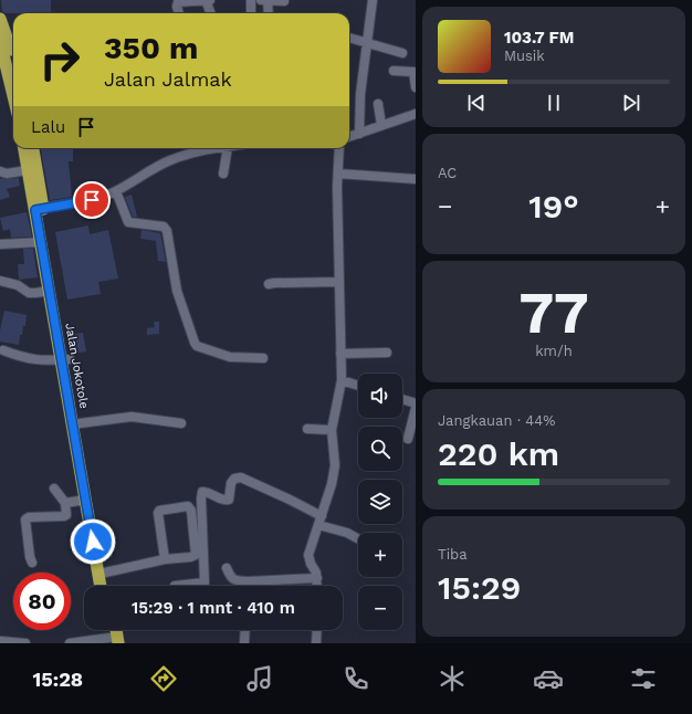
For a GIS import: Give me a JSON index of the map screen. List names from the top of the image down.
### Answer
{
  "streets": {
    "highway": ["Jalan Jokotole"]
  },
  "page": {
    "turn": ["350 m", "Jalan Jalmak"],
    "song": ["103.7 FM", "Musik"],
    "then": "Lalu",
    "tile": [
      "AC",
      ["77", "km/h"],
      ["Jangkauan · 44%", "220 km"],
      ["Tiba", "15:29"]
    ],
    "heat": ["−", "19°", "+"],
    "map_buttons": ["+", "−"],
    "limit": "80",
    "trip": "15:29 · 1 mnt · 410 m",
    "tabs": "15:28"
  }
}
